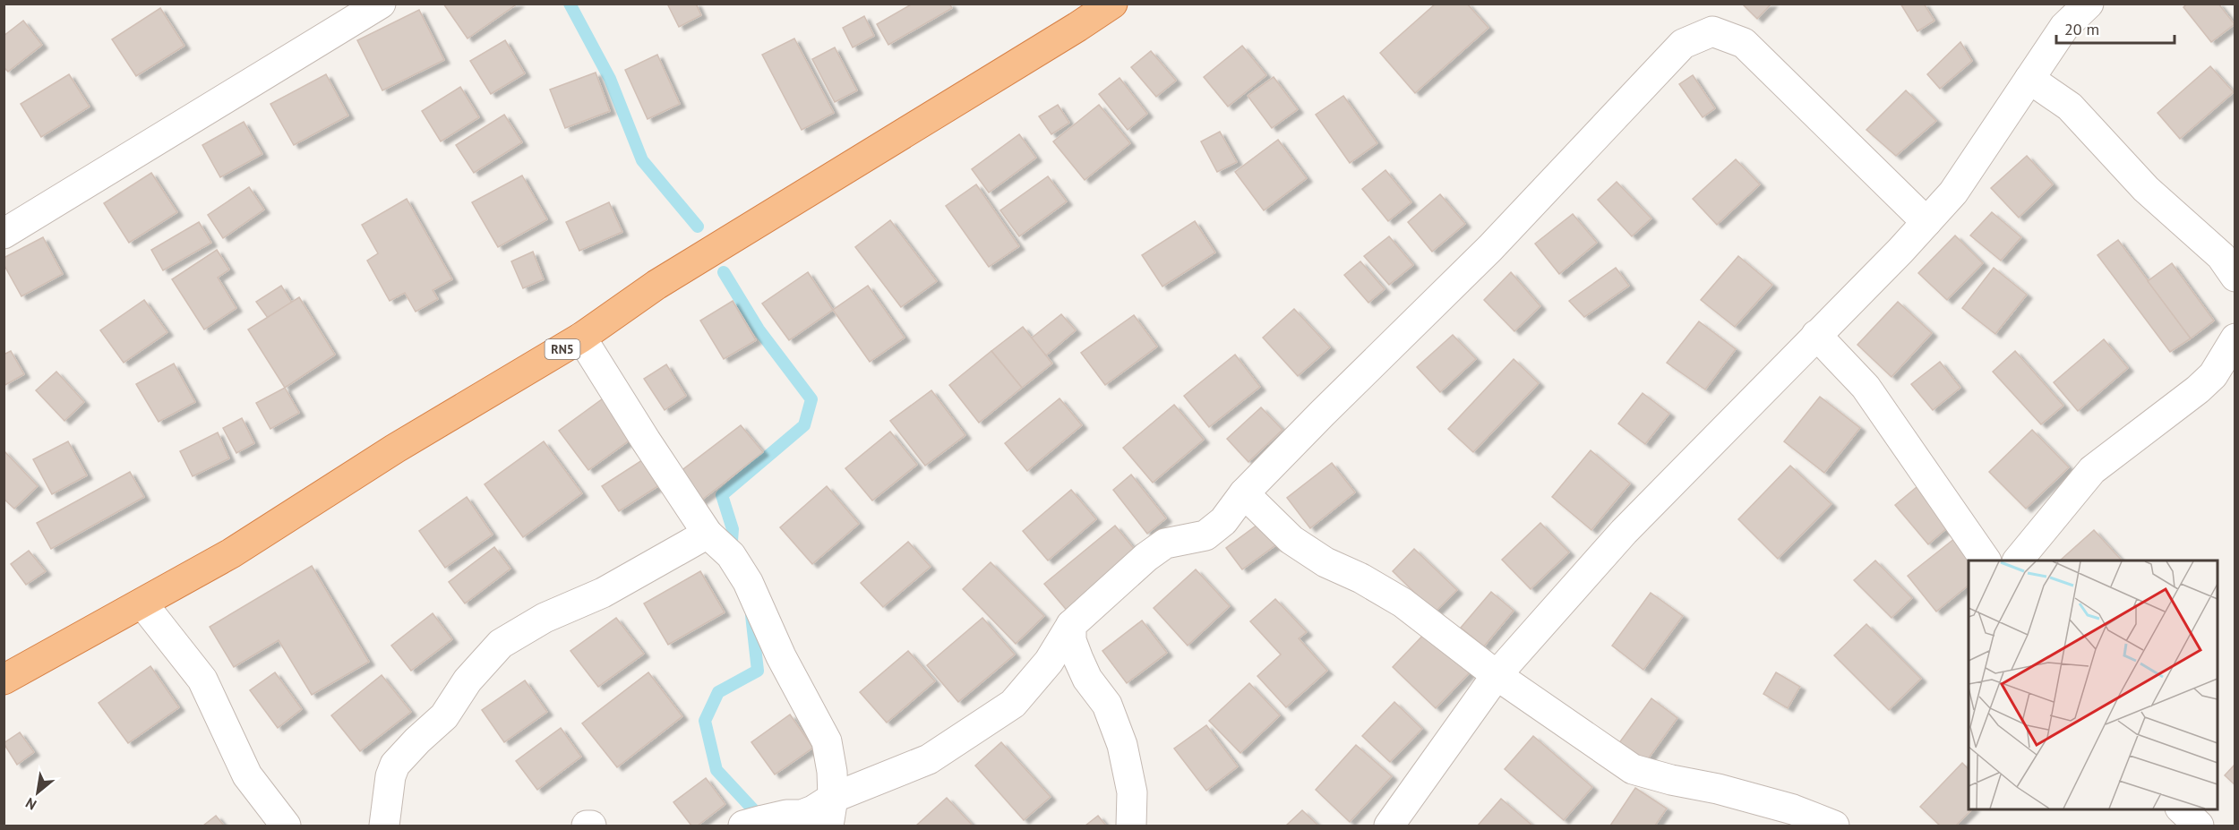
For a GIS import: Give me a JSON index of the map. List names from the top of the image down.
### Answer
{
  "streets": {
    "highway": ["RN5"]
  },
  "scale_bar": "20 m",
  "north": "bottom left"
}
